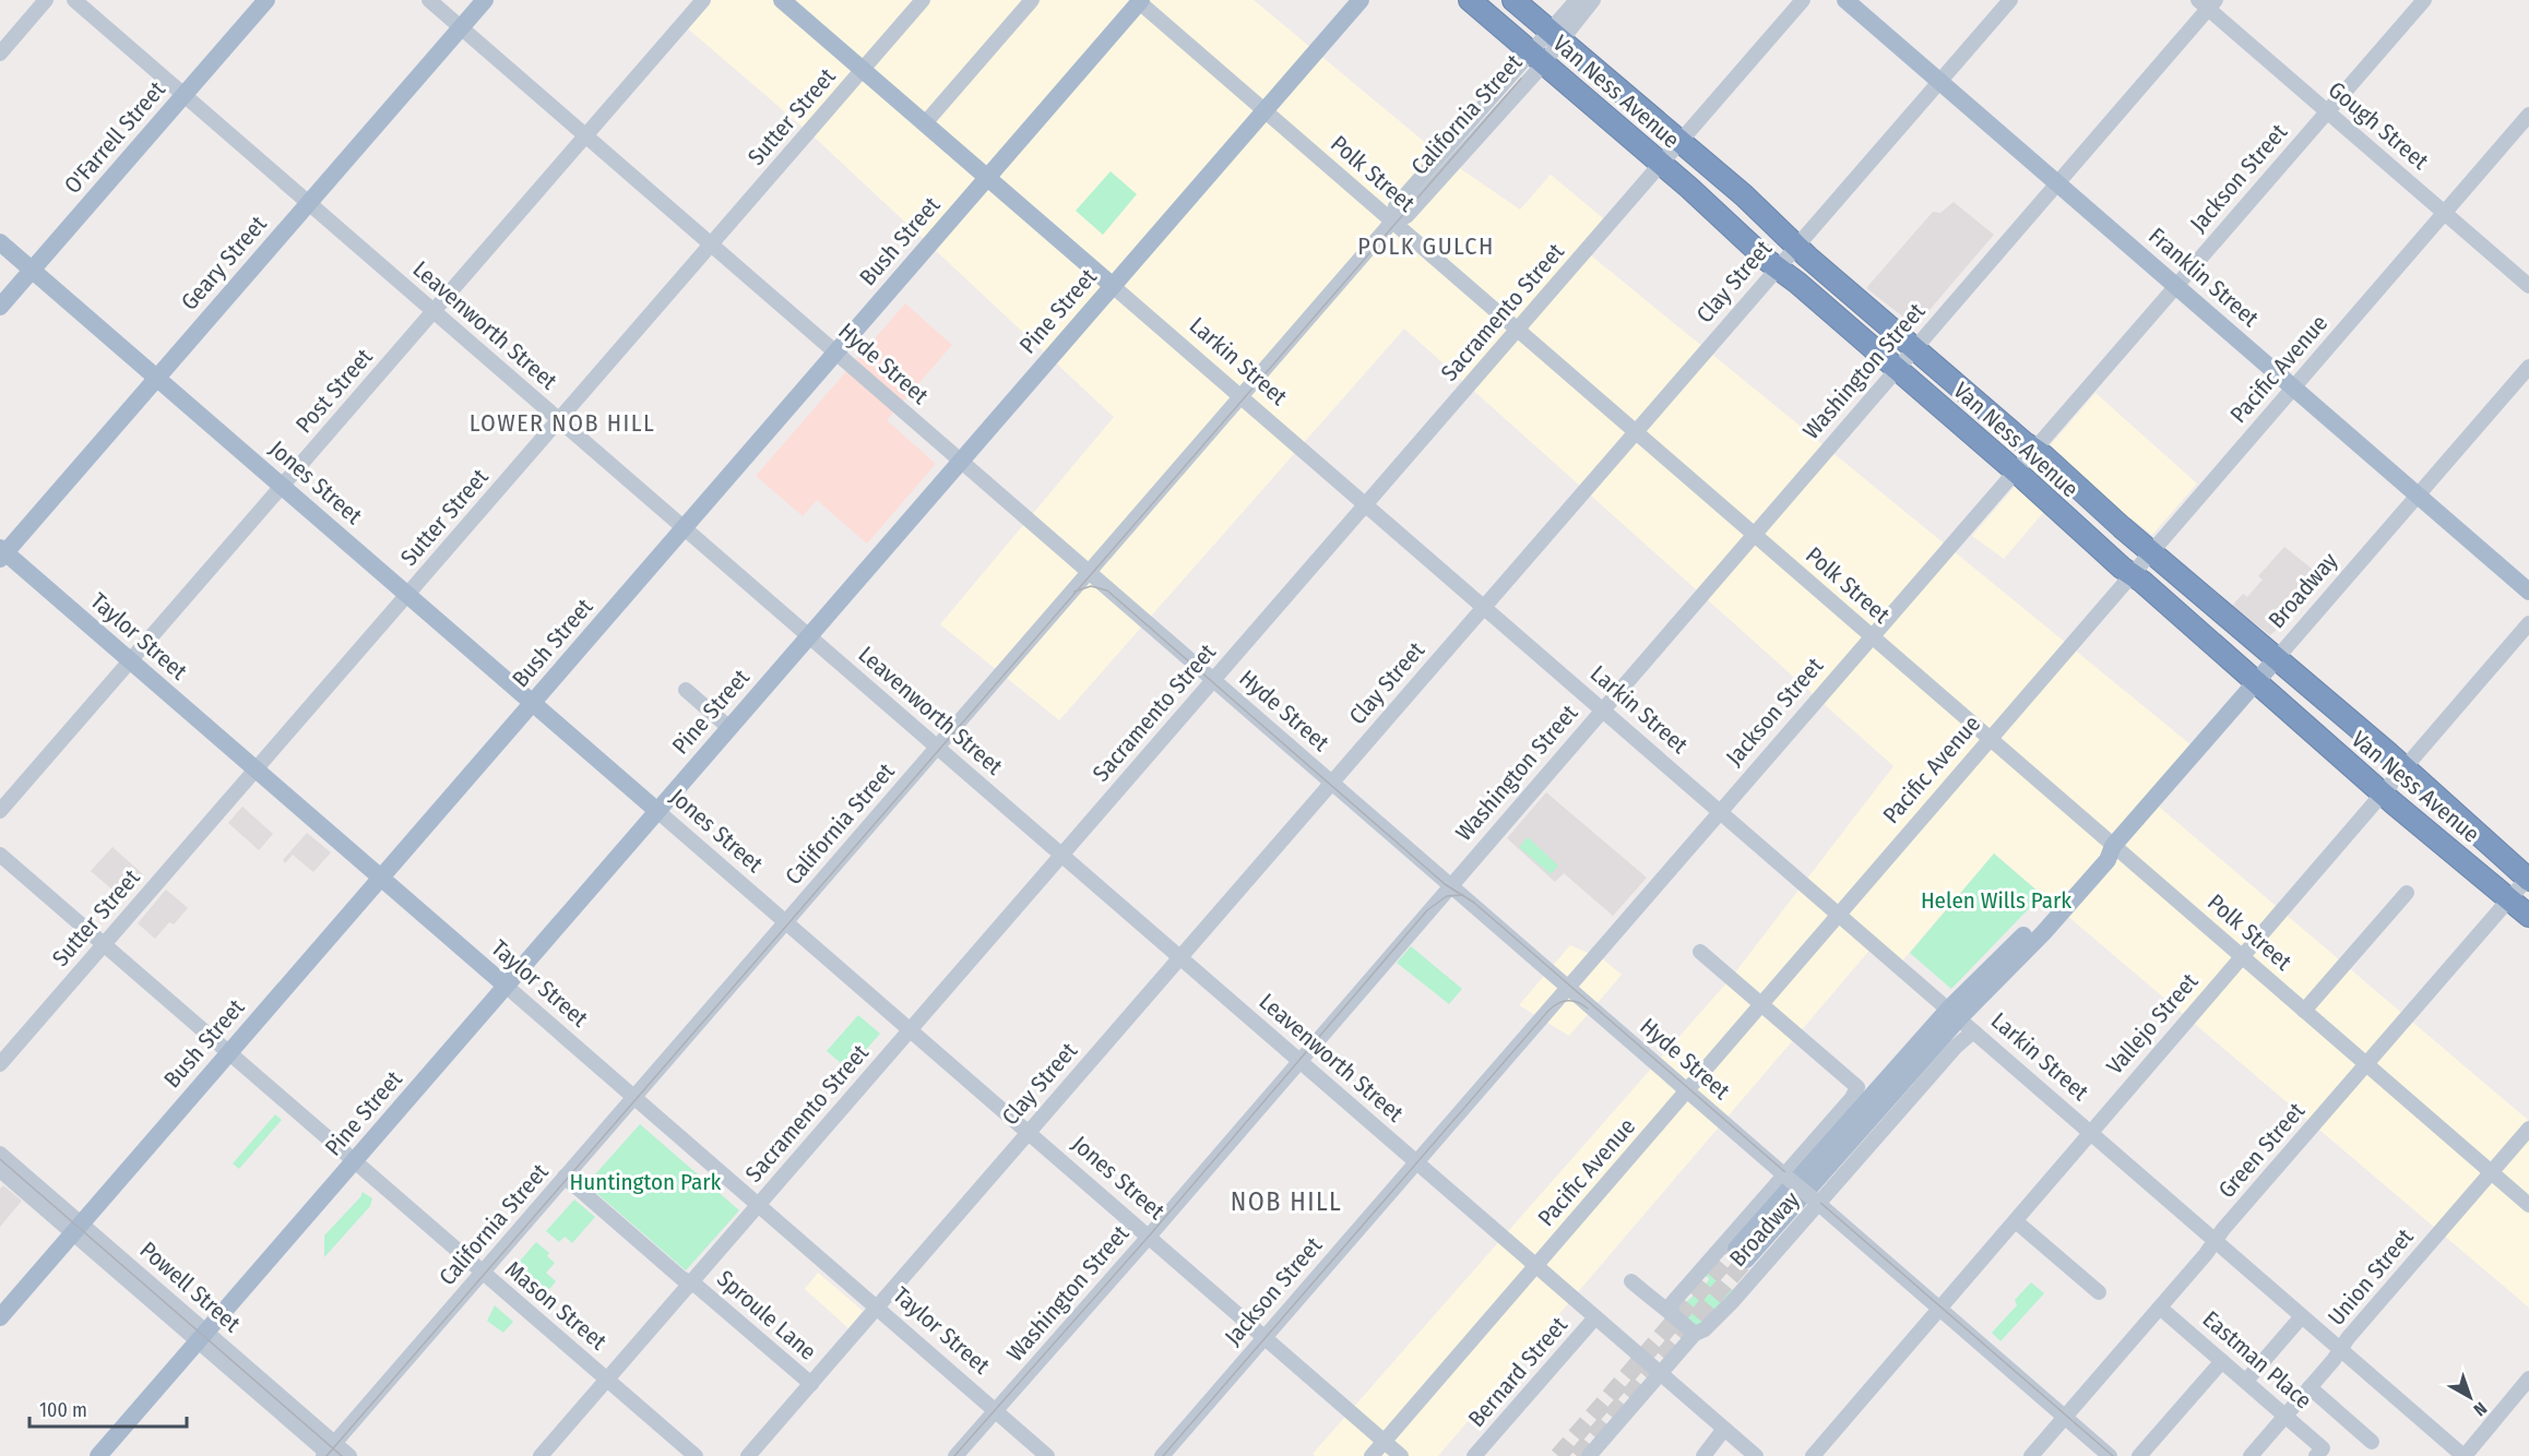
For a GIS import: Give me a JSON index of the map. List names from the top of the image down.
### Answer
{
  "streets": {
    "highway": ["Van Ness Avenue"],
    "main road": [
      "O'Farrell Street",
      "Bush Street",
      "Geary Street",
      "Franklin Street",
      "Pine Street",
      "Larkin Street",
      "Jones Street",
      "Broadway",
      "Taylor Street"
    ],
    "street": [
      "California Street",
      "Sutter Street",
      "Gough Street",
      "Polk Street",
      "Jackson Street",
      "Clay Street",
      "Sacramento Street",
      "Leavenworth Street",
      "Hyde Street",
      "Pacific Avenue",
      "Washington Street",
      "Post Street",
      "Vallejo Street",
      "Green Street",
      "Union Street",
      "Powell Street",
      "Mason Street",
      "Sproule Lane",
      "Eastman Place",
      "Bernard Street"
    ]
  },
  "crossings": [
    ["Van Ness Avenue", "California Street"],
    ["Van Ness Avenue", "Jackson Street"],
    ["Van Ness Avenue", "Clay Street"],
    ["Van Ness Avenue", "Sacramento Street"],
    ["Van Ness Avenue", "Pacific Avenue"],
    ["Van Ness Avenue", "Washington Street"],
    ["Van Ness Avenue", "Broadway"],
    ["Van Ness Avenue", "Vallejo Street"],
    ["Van Ness Avenue", "Green Street"],
    ["California Street", "Polk Street"],
    ["California Street", "Leavenworth Street"],
    ["California Street", "Larkin Street"],
    ["California Street", "Hyde Street"],
    ["California Street", "Jones Street"],
    ["California Street", "Taylor Street"],
    ["California Street", "Powell Street"],
    ["California Street", "Mason Street"],
    ["California Street", "Sproule Lane"],
    ["Sutter Street", "Leavenworth Street"],
    ["Sutter Street", "Larkin Street"],
    ["Sutter Street", "Hyde Street"],
    ["Sutter Street", "Jones Street"],
    ["Sutter Street", "Taylor Street"],
    ["Sutter Street", "Mason Street"],
    ["Gough Street", "Jackson Street"],
    ["Gough Street", "Pacific Avenue"],
    ["Gough Street", "Washington Street"],
    ["O'Farrell Street", "Leavenworth Street"],
    ["O'Farrell Street", "Jones Street"],
    ["Polk Street", "Jackson Street"],
    ["Polk Street", "Bush Street"],
    ["Polk Street", "Clay Street"],
    ["Polk Street", "Pine Street"],
    ["Polk Street", "Sacramento Street"],
    ["Polk Street", "Pacific Avenue"],
    ["Polk Street", "Washington Street"],
    ["Polk Street", "Broadway"],
    ["Polk Street", "Vallejo Street"],
    ["Polk Street", "Green Street"],
    ["Polk Street", "Union Street"],
    ["Jackson Street", "Franklin Street"],
    ["Jackson Street", "Leavenworth Street"],
    ["Jackson Street", "Larkin Street"],
    ["Jackson Street", "Hyde Street"],
    ["Jackson Street", "Jones Street"],
    ["Bush Street", "Leavenworth Street"],
    ["Bush Street", "Larkin Street"],
    ["Bush Street", "Hyde Street"],
    ["Bush Street", "Jones Street"],
    ["Bush Street", "Taylor Street"],
    ["Bush Street", "Powell Street"],
    ["Bush Street", "Mason Street"],
    ["Geary Street", "Leavenworth Street"],
    ["Geary Street", "Hyde Street"],
    ["Geary Street", "Jones Street"],
    ["Geary Street", "Taylor Street"],
    ["Franklin Street", "Clay Street"],
    ["Franklin Street", "Pacific Avenue"],
    ["Franklin Street", "Washington Street"],
    ["Franklin Street", "Broadway"],
    ["Clay Street", "Leavenworth Street"],
    ["Clay Street", "Larkin Street"],
    ["Clay Street", "Hyde Street"],
    ["Clay Street", "Jones Street"],
    ["Clay Street", "Taylor Street"],
    ["Clay Street", "Sproule Lane"],
    ["Pine Street", "Leavenworth Street"],
    ["Pine Street", "Larkin Street"],
    ["Pine Street", "Hyde Street"],
    ["Pine Street", "Jones Street"],
    ["Pine Street", "Taylor Street"],
    ["Pine Street", "Powell Street"],
    ["Pine Street", "Mason Street"],
    ["Sacramento Street", "Leavenworth Street"],
    ["Sacramento Street", "Larkin Street"],
    ["Sacramento Street", "Hyde Street"],
    ["Sacramento Street", "Jones Street"],
    ["Sacramento Street", "Taylor Street"],
    ["Sacramento Street", "Mason Street"],
    ["Sacramento Street", "Sproule Lane"],
    ["Leavenworth Street", "Pacific Avenue"],
    ["Leavenworth Street", "Washington Street"],
    ["Leavenworth Street", "Post Street"],
    ["Leavenworth Street", "Broadway"],
    ["Leavenworth Street", "Bernard Street"],
    ["Larkin Street", "Pacific Avenue"],
    ["Larkin Street", "Washington Street"],
    ["Larkin Street", "Broadway"],
    ["Larkin Street", "Vallejo Street"],
    ["Larkin Street", "Green Street"],
    ["Larkin Street", "Union Street"],
    ["Hyde Street", "Pacific Avenue"],
    ["Hyde Street", "Washington Street"],
    ["Hyde Street", "Post Street"],
    ["Hyde Street", "Broadway"],
    ["Hyde Street", "Vallejo Street"],
    ["Hyde Street", "Green Street"],
    ["Pacific Avenue", "Jones Street"],
    ["Pacific Avenue", "Broadway"],
    ["Washington Street", "Jones Street"],
    ["Washington Street", "Taylor Street"],
    ["Post Street", "Jones Street"],
    ["Post Street", "Taylor Street"],
    ["Green Street", "Eastman Place"],
    ["Union Street", "Eastman Place"]
  ],
  "districts": ["POLK GULCH", "LOWER NOB HILL", "NOB HILL"],
  "parks": ["Helen Wills Park", "Huntington Park"],
  "scale_bar": "100 m",
  "north": "bottom right"
}
